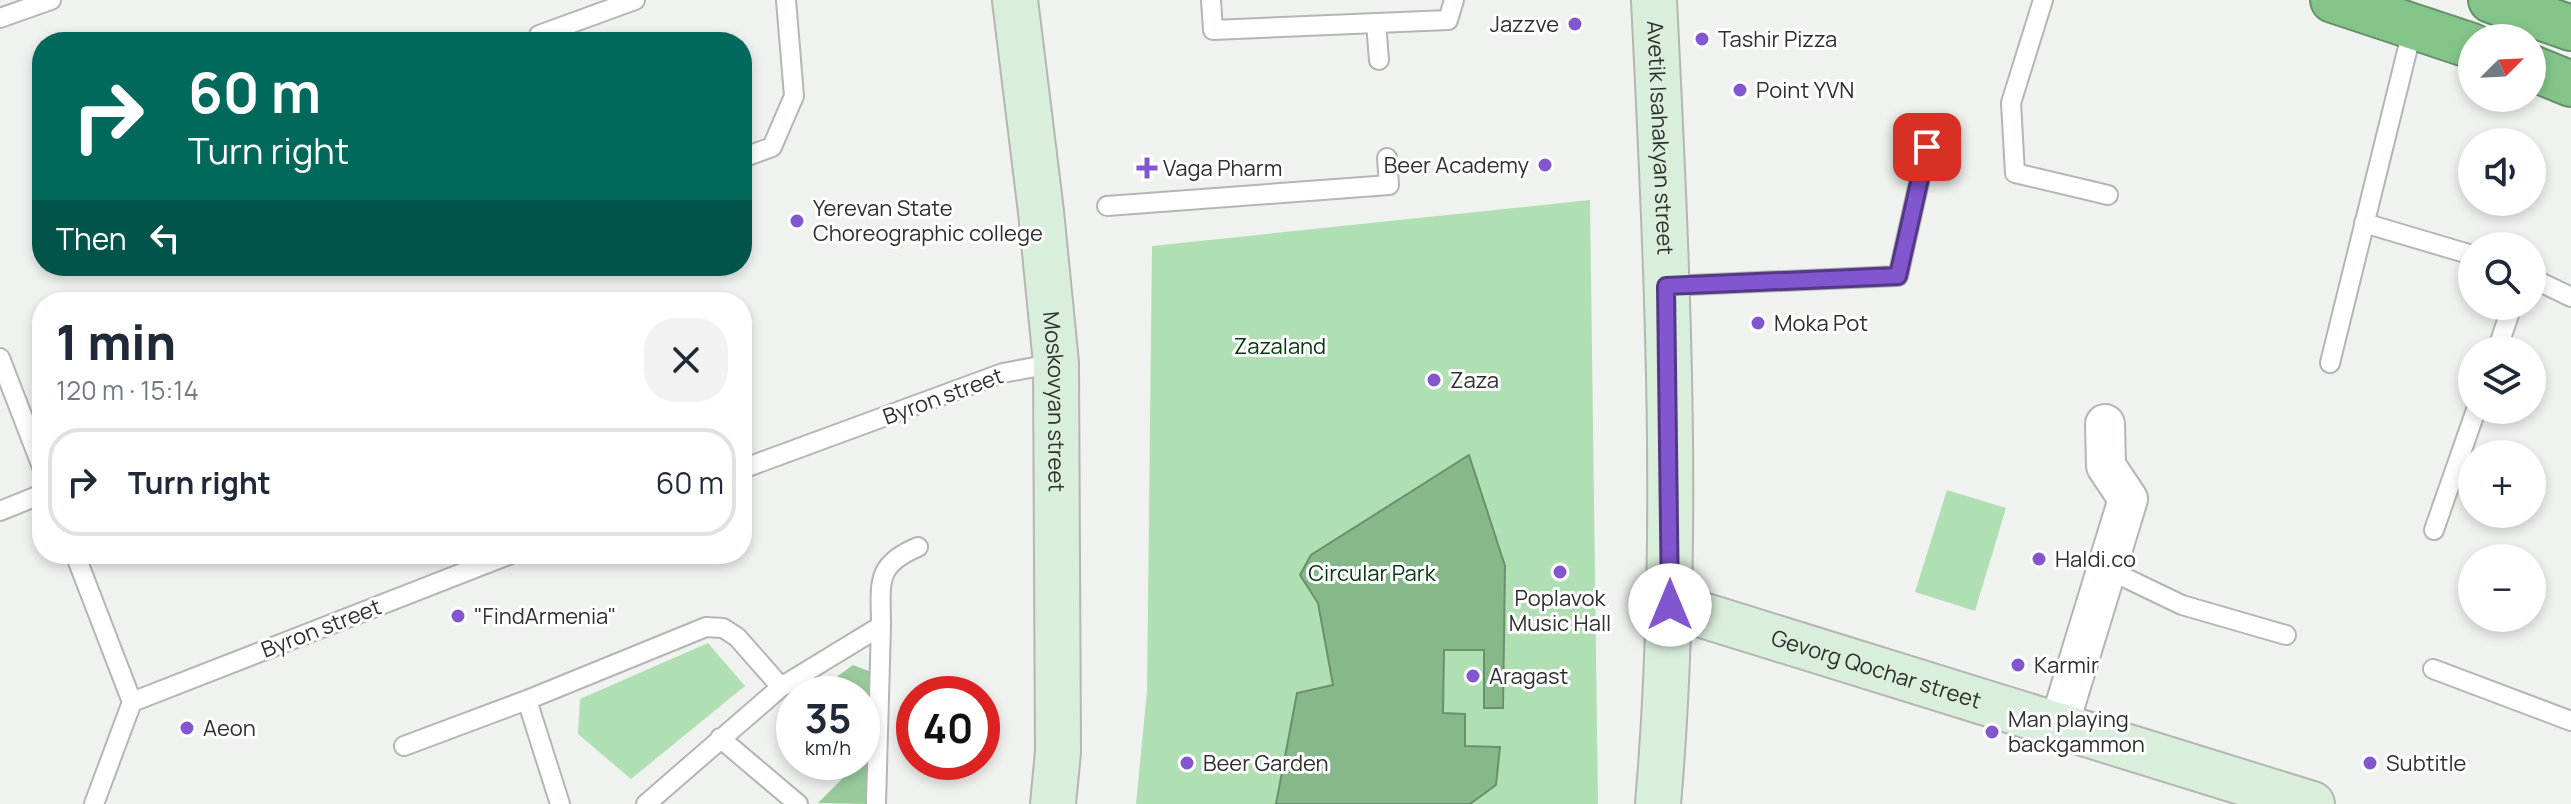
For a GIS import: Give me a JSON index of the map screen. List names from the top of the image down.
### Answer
{
  "streets": {
    "street": ["Avetik Isahakyan street", "Moskovyan street", "Gevorg Qochar street"],
    "lane": ["Byron street"]
  },
  "crossings": [
    ["Avetik Isahakyan street", "Gevorg Qochar street"],
    ["Byron street", "Moskovyan street"]
  ],
  "parks": ["Zazaland", "Circular Park"],
  "places": {
    "other": [
      "Jazzve",
      "Tashir Pizza",
      "Point YVN",
      "Beer Academy",
      "Yerevan State Choreographic college",
      "Moka Pot",
      "Zaza",
      "Haldi.co",
      "Poplavok Music Hall",
      "\"FindArmenia\"",
      "Karmir",
      "Aragast",
      "Aeon",
      "Man playing backgammon",
      "Beer Garden",
      "Subtitle"
    ],
    "health": ["Vaga Pharm"]
  },
  "north": "top right",
  "page": {
    "map_buttons": ["+", "−"],
    "turn": ["60 m", "Turn right"],
    "then": "Then",
    "heading": ["1 min", "120 m · 15:14"],
    "list": [
      {
        "name": "Turn right",
        "value": "60 m"
      }
    ],
    "speed": "35 km/h",
    "limit": "40"
  }
}
